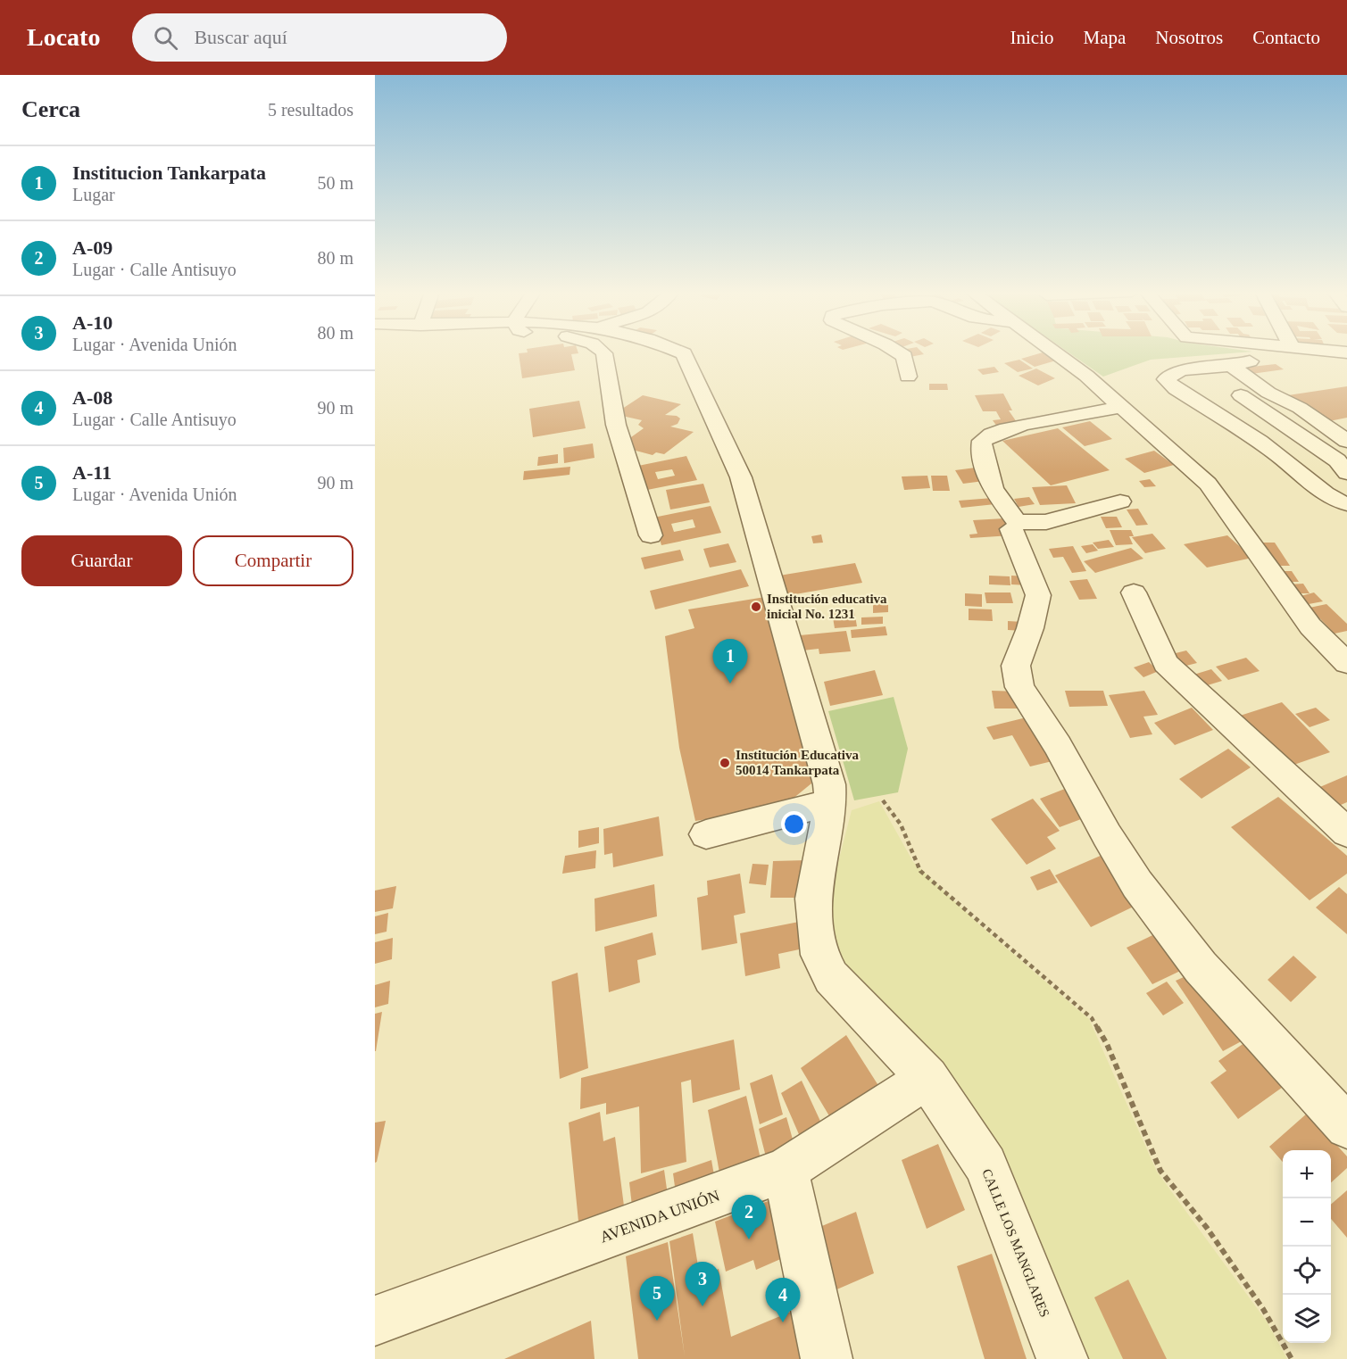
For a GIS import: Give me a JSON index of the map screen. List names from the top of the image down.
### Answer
{
  "streets": {
    "street": ["AVENIDA UNIÓN", "CALLE LOS MANGLARES"]
  },
  "crossings": [
    ["AVENIDA UNIÓN", "CALLE LOS MANGLARES"]
  ],
  "places": ["Institución educativa inicial No. 1231", "Institución Educativa 50014 Tankarpata"],
  "page": {
    "header": "Locato",
    "search": "Buscar aquí",
    "nav": [
      "Inicio",
      "Mapa",
      "Nosotros",
      "Contacto"
    ],
    "heading": ["Cerca", "5 resultados"],
    "list": [
      {
        "mark": "1",
        "name": "Institucion Tankarpata",
        "note": "Lugar",
        "value": "50 m"
      },
      {
        "mark": "2",
        "name": "A-09",
        "note": "Lugar · Calle Antisuyo",
        "value": "80 m"
      },
      {
        "mark": "3",
        "name": "A-10",
        "note": "Lugar · Avenida Unión",
        "value": "80 m"
      },
      {
        "mark": "4",
        "name": "A-08",
        "note": "Lugar · Calle Antisuyo",
        "value": "90 m"
      },
      {
        "mark": "5",
        "name": "A-11",
        "note": "Lugar · Avenida Unión",
        "value": "90 m"
      }
    ],
    "buttons": ["Guardar", "Compartir"],
    "pins": [
      "1",
      "2",
      "3",
      "5",
      "4"
    ],
    "map_buttons": ["+", "−"]
  }
}
